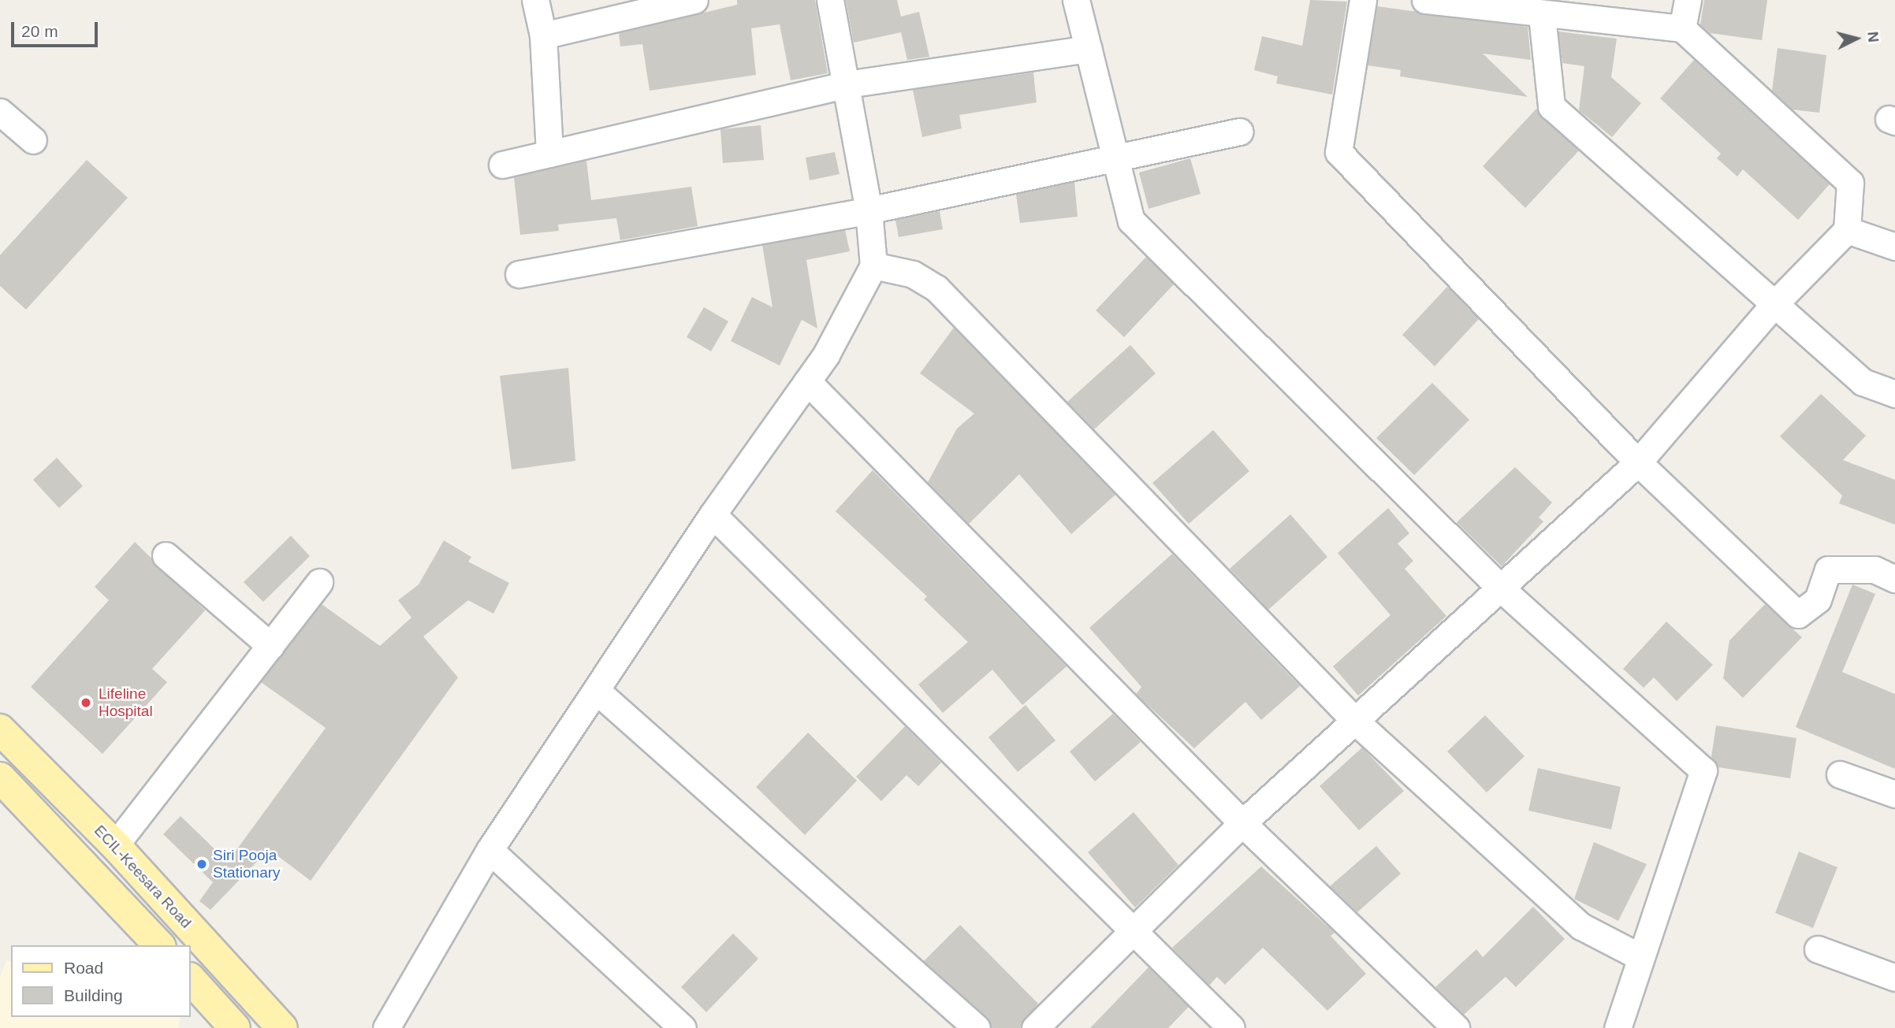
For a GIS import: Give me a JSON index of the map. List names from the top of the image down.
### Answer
{
  "streets": {
    "main road": ["ECIL-Keesara Road"]
  },
  "places": ["Lifeline Hospital", "Siri Pooja Stationary"],
  "legend": ["Road", "Building"],
  "scale_bar": "20 m",
  "north": "right"
}
